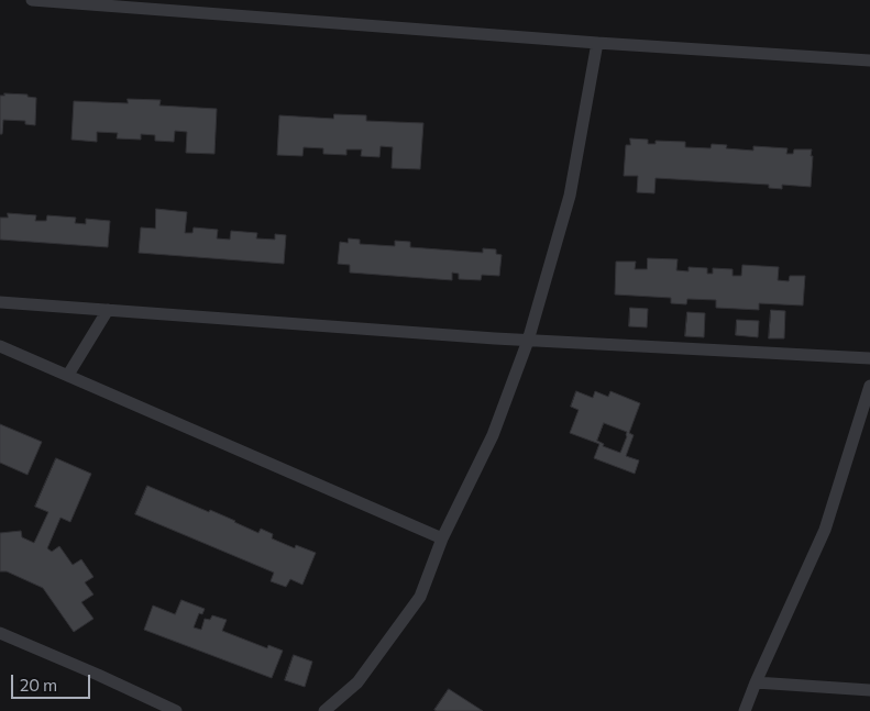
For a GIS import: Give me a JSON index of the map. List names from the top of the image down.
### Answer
{
  "scale_bar": "20 m"
}
